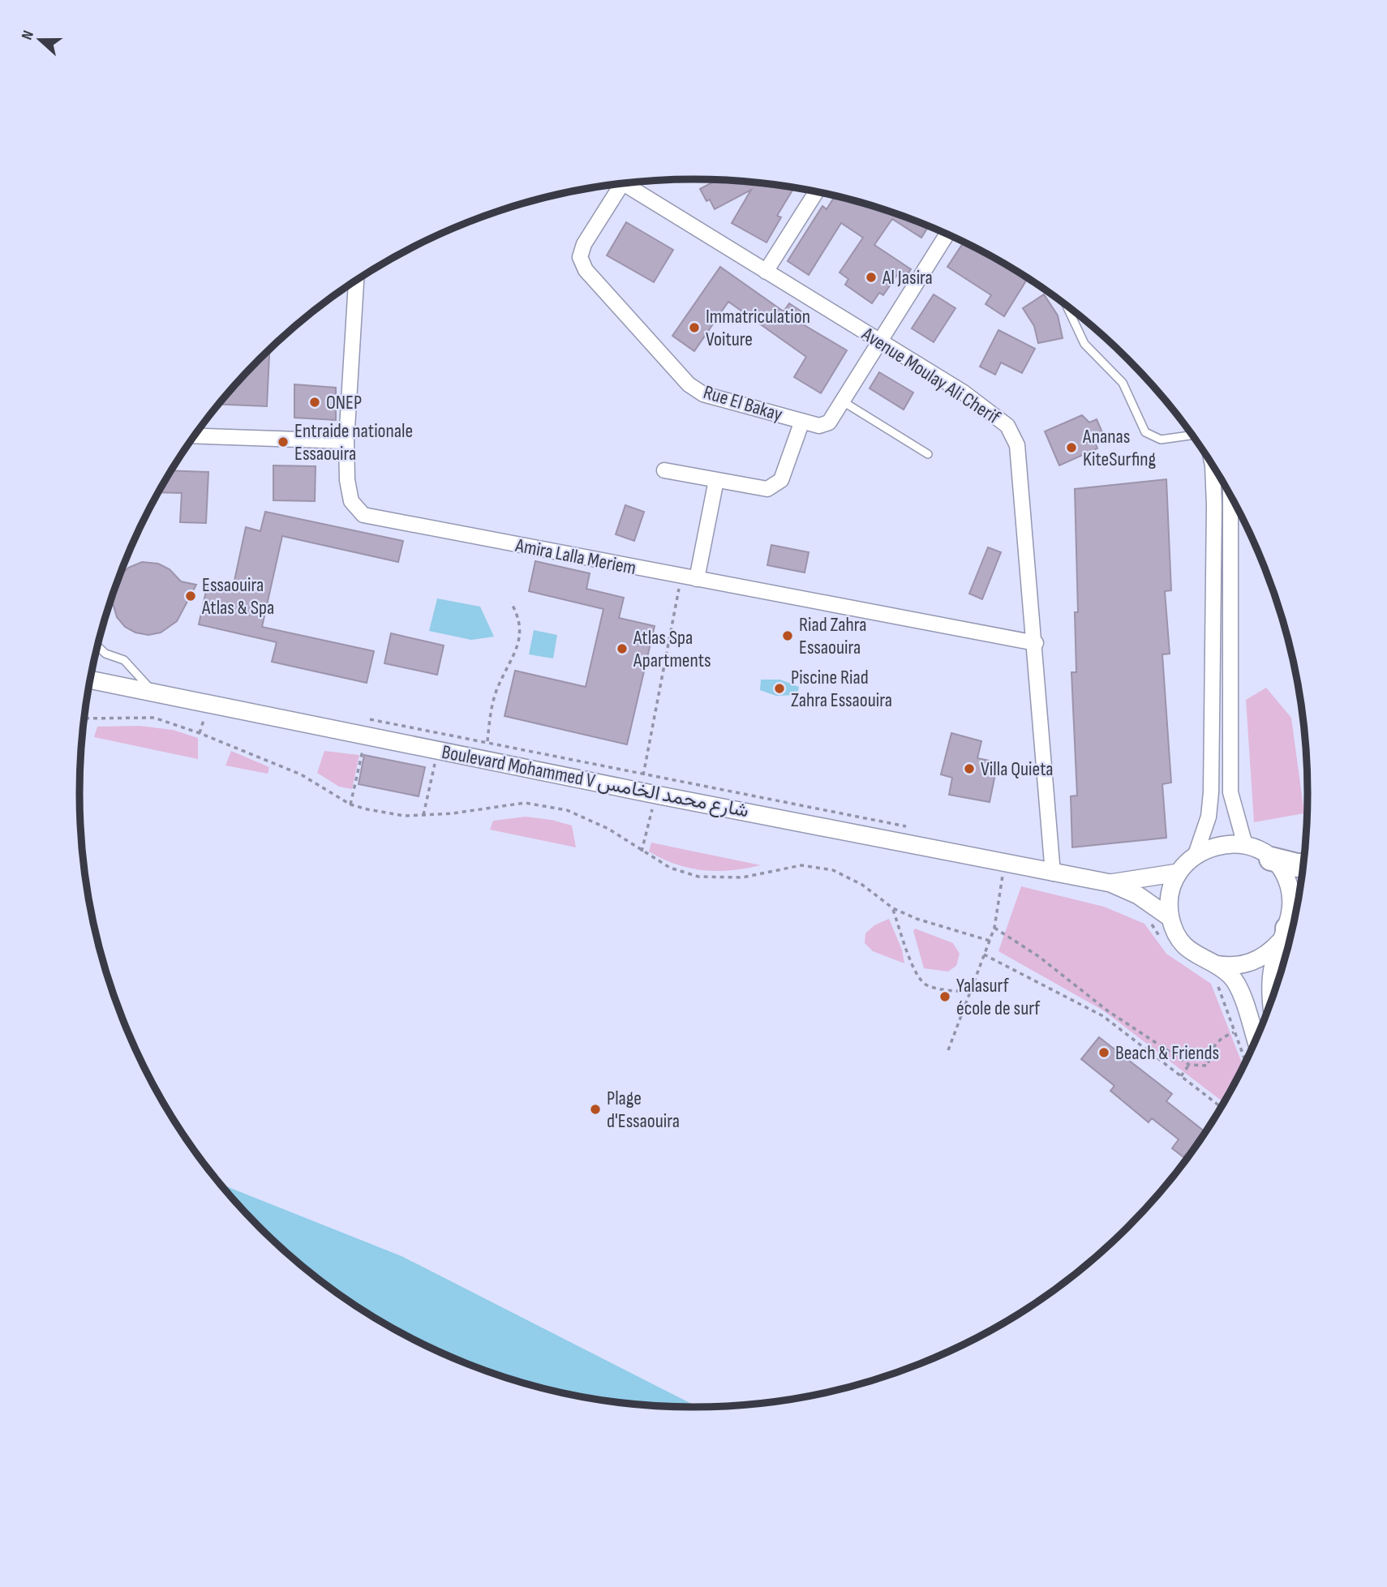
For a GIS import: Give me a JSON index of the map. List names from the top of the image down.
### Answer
{
  "streets": {
    "street": [
      "Avenue Moulay Ali Cherif",
      "Rue El Bakay",
      "Amira Lalla Meriem",
      "Boulevard Mohammed V شارع محمد الخامس"
    ]
  },
  "crossings": [
    ["Avenue Moulay Ali Cherif", "Rue El Bakay"],
    ["Avenue Moulay Ali Cherif", "Amira Lalla Meriem"],
    ["Avenue Moulay Ali Cherif", "Boulevard Mohammed V شارع محمد الخامس"]
  ],
  "places": [
    "Al Jasira",
    "Immatriculation Voiture",
    "ONEP",
    "Entraide nationale Essaouira",
    "Ananas KiteSurfing",
    "Essaouira Atlas & Spa",
    "Riad Zahra Essaouira",
    "Atlas Spa Apartments",
    "Piscine Riad Zahra Essaouira",
    "Villa Quieta",
    "Yalasurf école de surf",
    "Beach & Friends",
    "Plage d'Essaouira"
  ],
  "north": "left"
}
